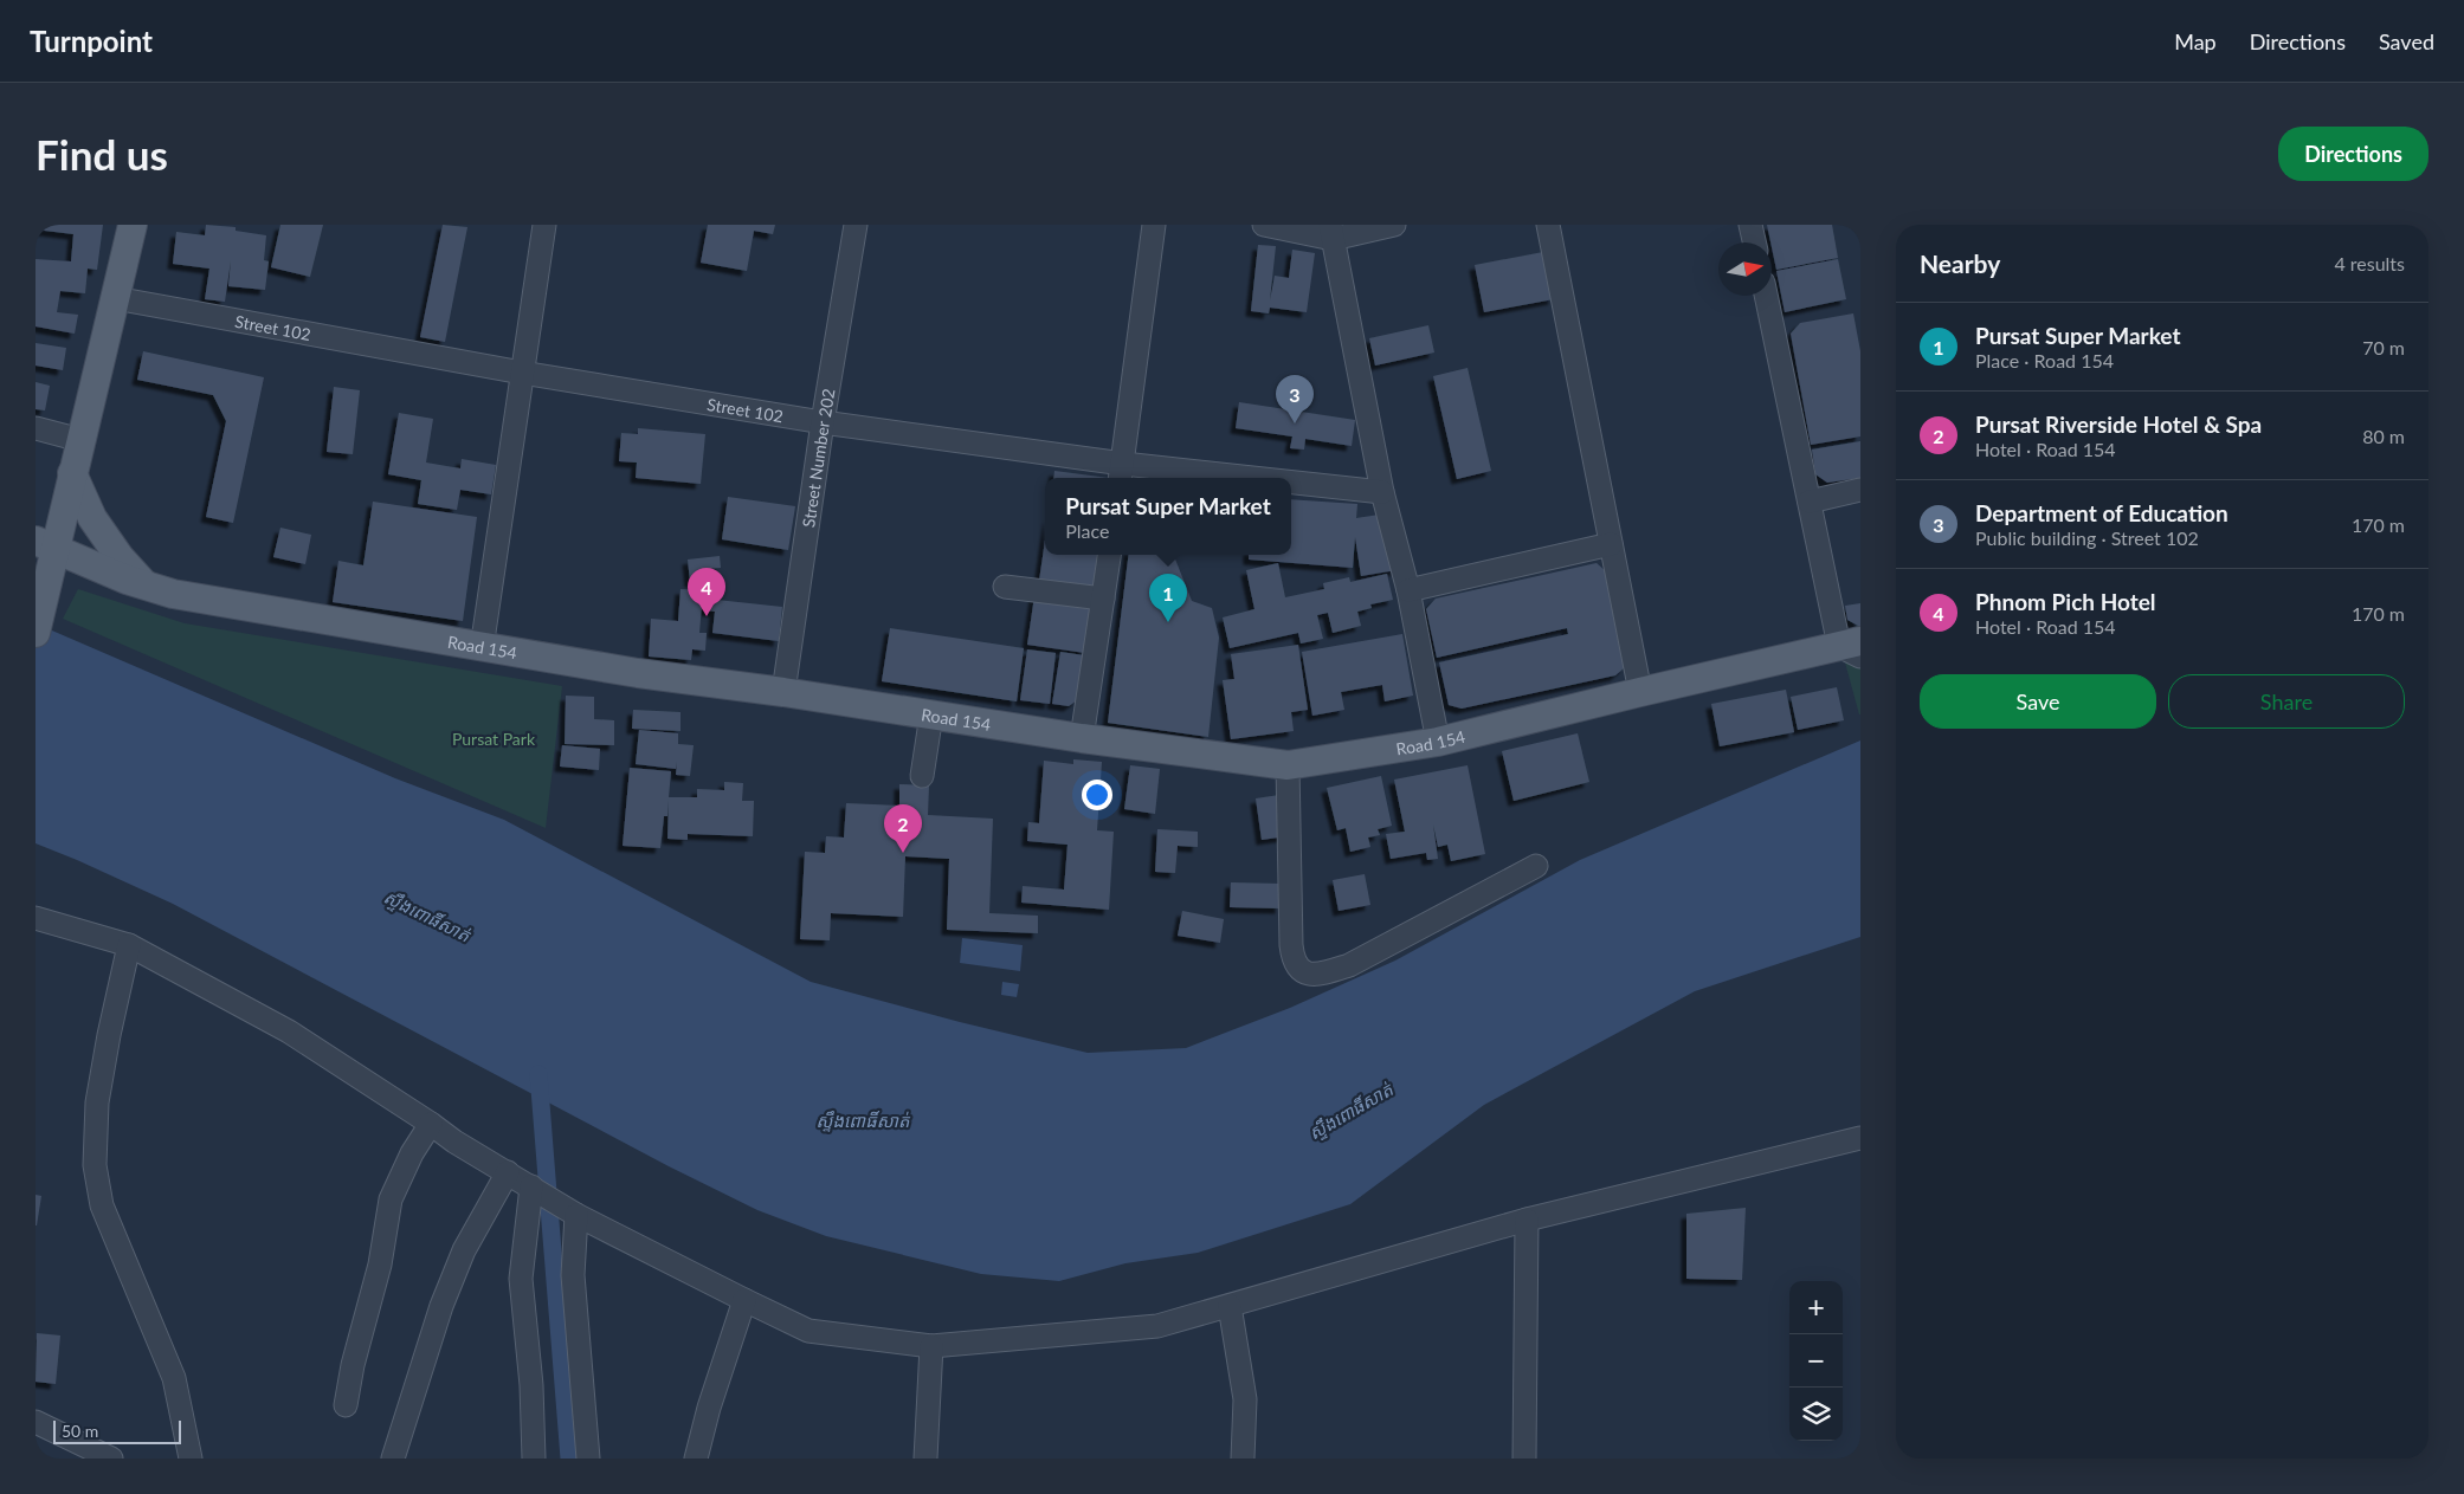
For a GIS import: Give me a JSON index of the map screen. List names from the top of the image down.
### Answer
{
  "streets": {
    "main road": ["Road 154"],
    "street": ["Street 102", "Street Number 202"]
  },
  "crossings": [
    ["Street 102", "Street Number 202"],
    ["Street Number 202", "Road 154"]
  ],
  "water": ["ស្ទឹងពោធិ៍សាត់"],
  "parks": ["Pursat Park"],
  "scale_bar": "50 m",
  "north": "right",
  "page": {
    "header": "Turnpoint",
    "nav": ["Map", "Directions", "Saved"],
    "buttons": [
      "Directions",
      ["Save", "Share"]
    ],
    "title": "Find us",
    "heading": ["Nearby", "4 results"],
    "list": [
      {
        "mark": "1",
        "name": "Pursat Super Market",
        "note": "Place · Road 154",
        "value": "70 m"
      },
      {
        "mark": "2",
        "name": "Pursat Riverside Hotel & Spa",
        "note": "Hotel · Road 154",
        "value": "80 m"
      },
      {
        "mark": "3",
        "name": "Department of Education",
        "note": "Public building · Street 102",
        "value": "170 m"
      },
      {
        "mark": "4",
        "name": "Phnom Pich Hotel",
        "note": "Hotel · Road 154",
        "value": "170 m"
      }
    ],
    "pins": [
      "3",
      "4",
      "1",
      "2"
    ],
    "popup": ["Pursat Super Market", "Place"],
    "map_buttons": ["+", "−"],
    "scale": "50 m"
  }
}
